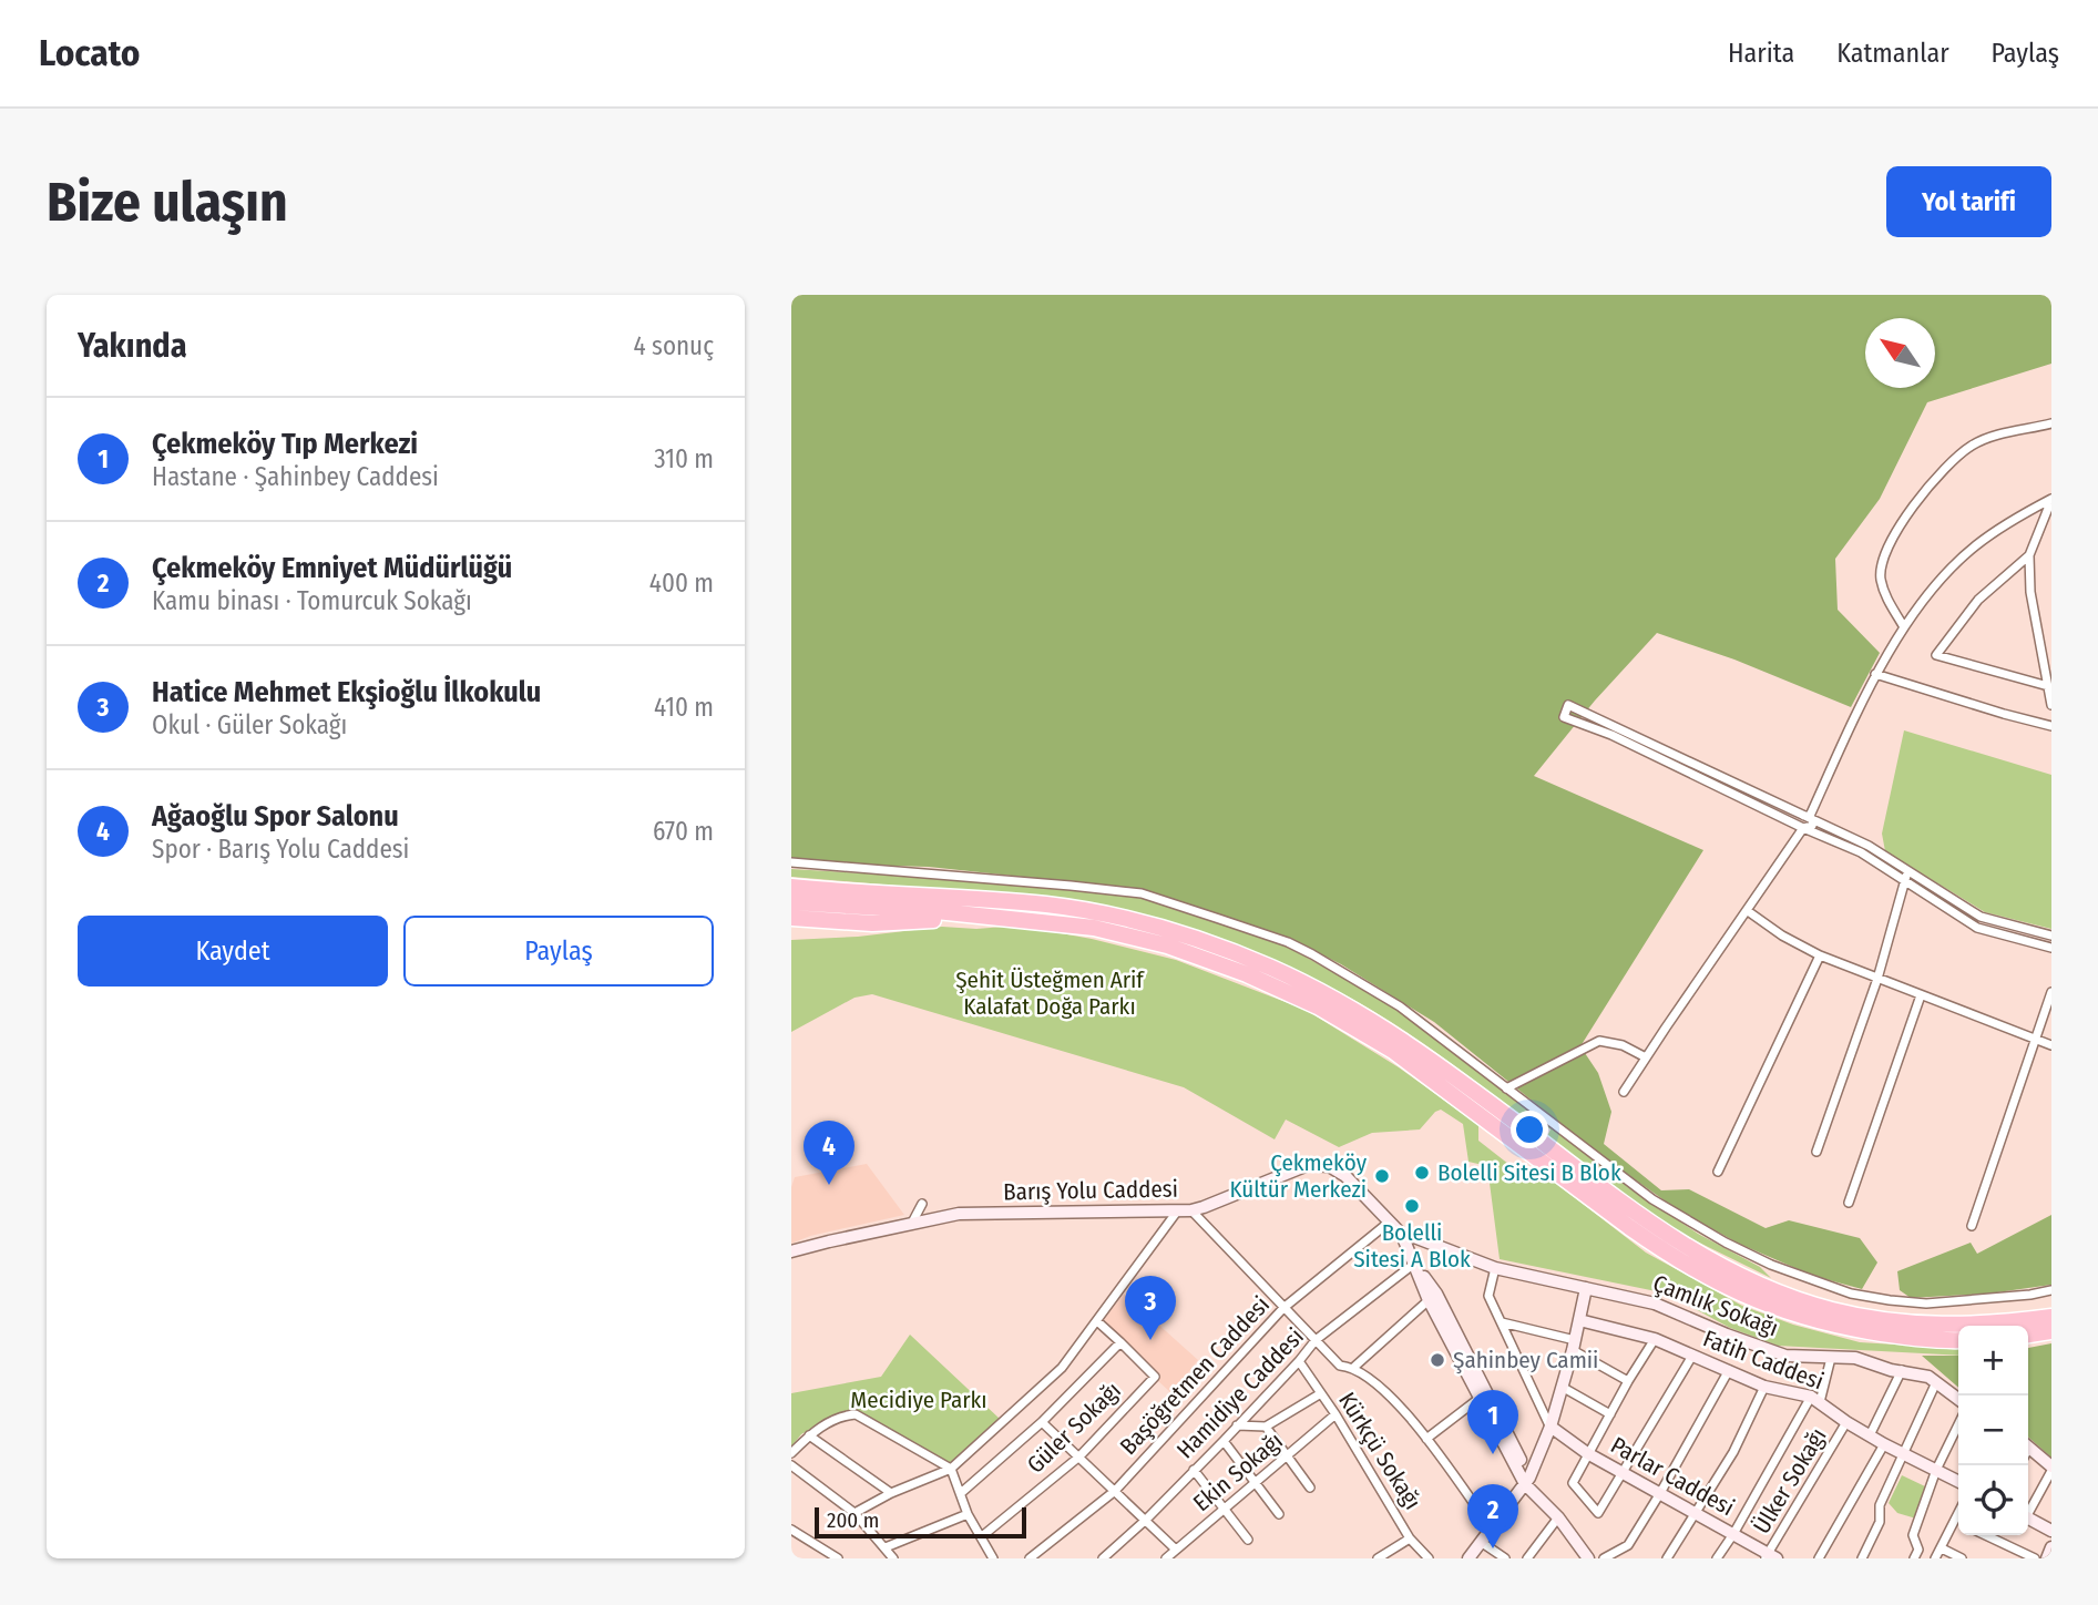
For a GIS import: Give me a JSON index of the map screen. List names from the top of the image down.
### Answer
{
  "streets": {
    "street": [
      "Barış Yolu Caddesi",
      "Çamlık Sokağı",
      "Fatih Caddesi",
      "Başöğretmen Caddesi",
      "Hamidiye Caddesi",
      "Güler Sokağı",
      "Kürkçü Sokağı",
      "Ekin Sokağı",
      "Parlar Caddesi",
      "Ülker Sokağı"
    ]
  },
  "crossings": [
    ["Barış Yolu Caddesi", "Başöğretmen Caddesi"],
    ["Fatih Caddesi", "Ülker Sokağı"],
    ["Hamidiye Caddesi", "Kürkçü Sokağı"],
    ["Kürkçü Sokağı", "Ekin Sokağı"],
    ["Parlar Caddesi", "Ülker Sokağı"]
  ],
  "parks": ["Şehit Üsteğmen Arif Kalafat Doğa Parkı", "Mecidiye Parkı"],
  "places": [
    "Bolelli Sitesi B Blok",
    "Çekmeköy Kültür Merkezi",
    "Bolelli Sitesi A Blok",
    "Şahinbey Camii"
  ],
  "scale_bar": "200 m",
  "north": "top left",
  "page": {
    "header": "Locato",
    "nav": ["Harita", "Katmanlar", "Paylaş"],
    "buttons": [
      "Yol tarifi",
      ["Kaydet", "Paylaş"]
    ],
    "title": "Bize ulaşın",
    "heading": ["Yakında", "4 sonuç"],
    "list": [
      {
        "mark": "1",
        "name": "Çekmeköy Tıp Merkezi",
        "note": "Hastane · Şahinbey Caddesi",
        "value": "310 m"
      },
      {
        "mark": "2",
        "name": "Çekmeköy Emniyet Müdürlüğü",
        "note": "Kamu binası · Tomurcuk Sokağı",
        "value": "400 m"
      },
      {
        "mark": "3",
        "name": "Hatice Mehmet Ekşioğlu İlkokulu",
        "note": "Okul · Güler Sokağı",
        "value": "410 m"
      },
      {
        "mark": "4",
        "name": "Ağaoğlu Spor Salonu",
        "note": "Spor · Barış Yolu Caddesi",
        "value": "670 m"
      }
    ],
    "pins": [
      "4",
      "3",
      "1",
      "2"
    ],
    "map_buttons": ["+", "−"],
    "scale": "200 m"
  }
}
